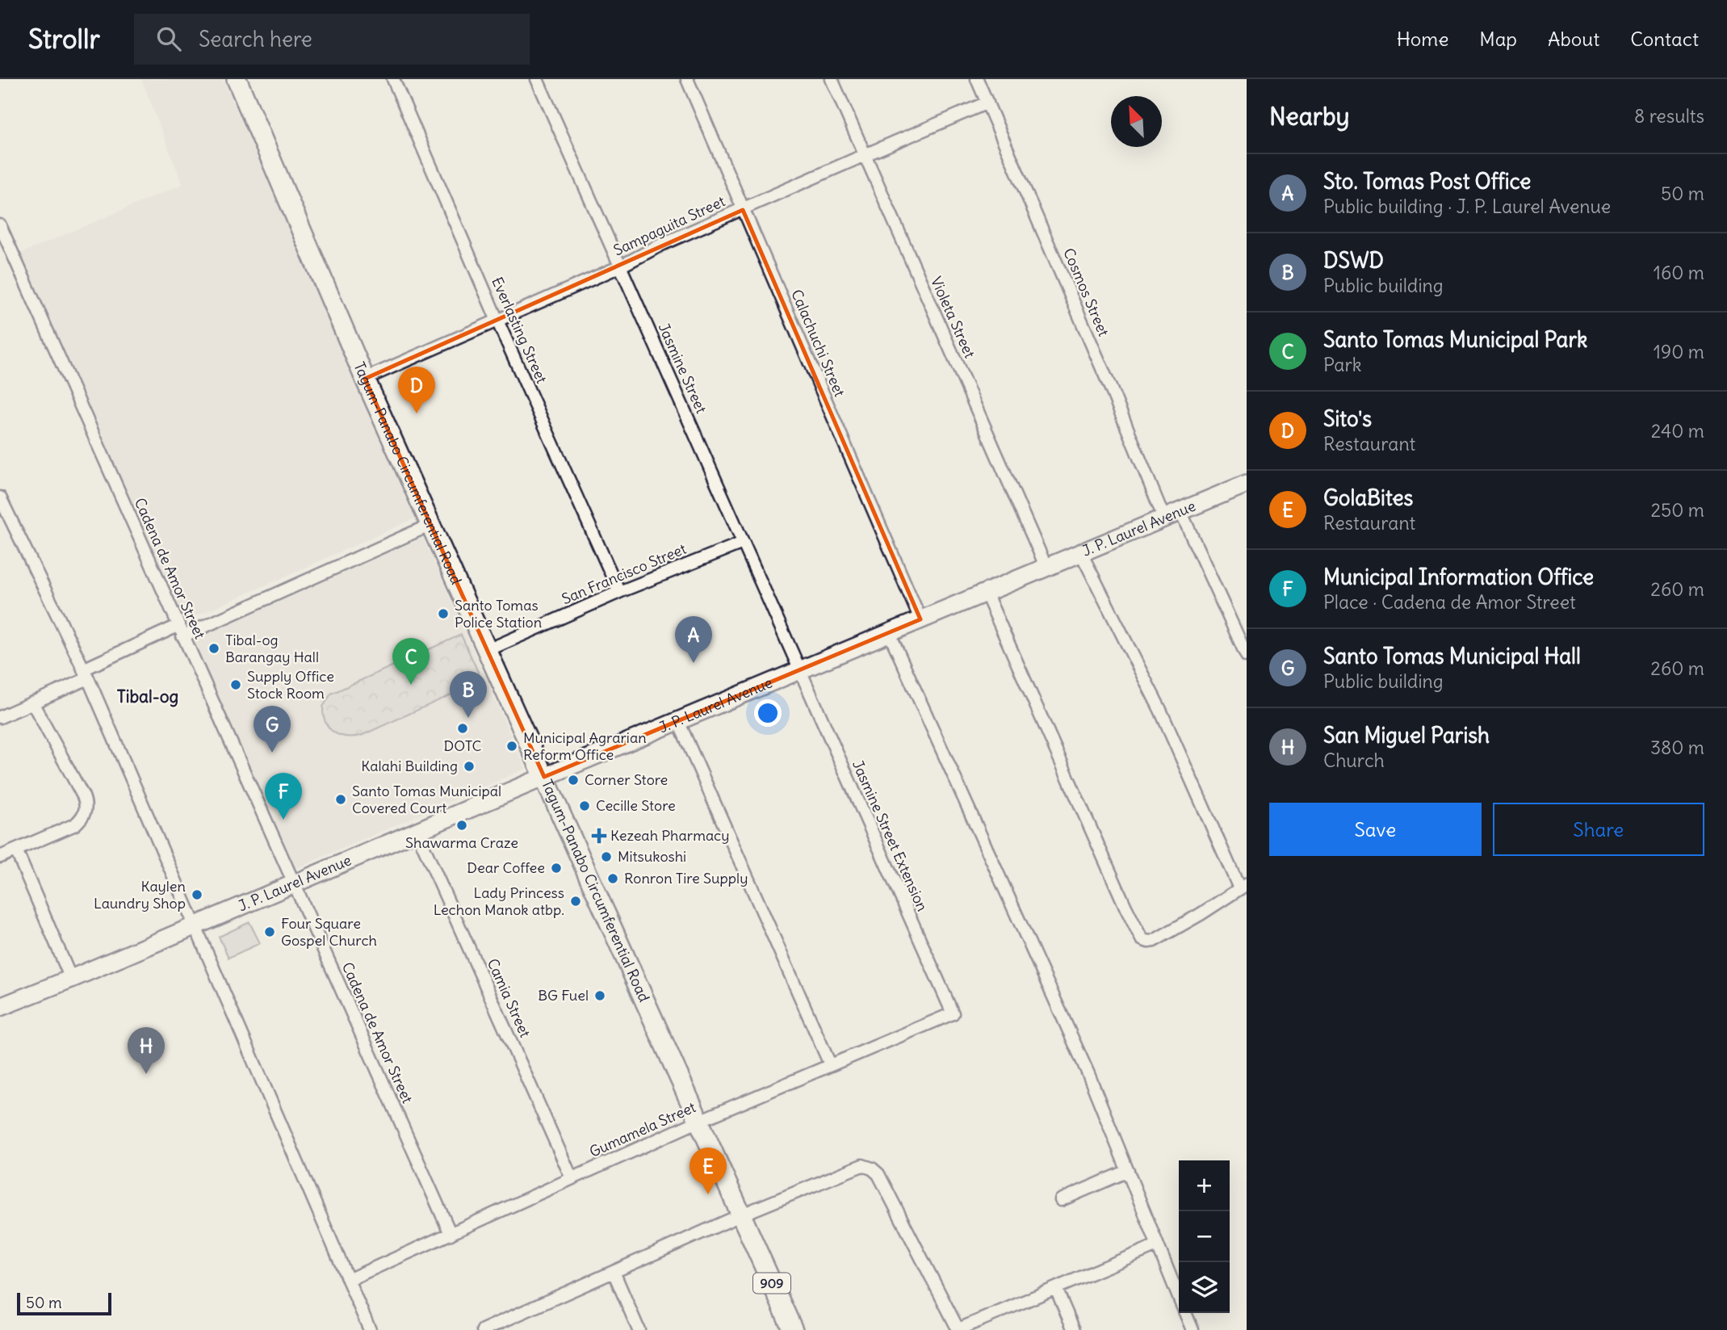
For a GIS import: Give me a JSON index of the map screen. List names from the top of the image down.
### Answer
{
  "streets": {
    "main road": ["Tagum-Panabo Circumferential Road", "909"],
    "street": [
      "Sampaguita Street",
      "Cosmos Street",
      "Violeta Street",
      "Everlasting Street",
      "Calachuchi Street",
      "Jasmine Street",
      "J. P. Laurel Avenue",
      "Cadena de Amor Street",
      "San Francisco Street",
      "Jasmine Street Extension",
      "Camia Street",
      "Gumamela Street"
    ]
  },
  "crossings": [
    ["Sampaguita Street", "Cosmos Street"],
    ["Sampaguita Street", "Violeta Street"],
    ["Sampaguita Street", "Everlasting Street"],
    ["Sampaguita Street", "Calachuchi Street"],
    ["Sampaguita Street", "Jasmine Street"],
    ["Sampaguita Street", "Tagum-Panabo Circumferential Road"],
    ["Cosmos Street", "J. P. Laurel Avenue"],
    ["Violeta Street", "J. P. Laurel Avenue"],
    ["Everlasting Street", "San Francisco Street"],
    ["Calachuchi Street", "J. P. Laurel Avenue"],
    ["Jasmine Street", "J. P. Laurel Avenue"],
    ["Jasmine Street", "San Francisco Street"],
    ["Jasmine Street", "Jasmine Street Extension"],
    ["Tagum-Panabo Circumferential Road", "J. P. Laurel Avenue"],
    ["Tagum-Panabo Circumferential Road", "San Francisco Street"],
    ["Tagum-Panabo Circumferential Road", "Gumamela Street"],
    ["J. P. Laurel Avenue", "Cadena de Amor Street"],
    ["J. P. Laurel Avenue", "Jasmine Street Extension"],
    ["J. P. Laurel Avenue", "Camia Street"],
    ["Cadena de Amor Street", "Gumamela Street"],
    ["Jasmine Street Extension", "Gumamela Street"],
    ["Camia Street", "Gumamela Street"]
  ],
  "districts": ["Tibal-og"],
  "places": {
    "other": [
      "Santo Tomas Police Station",
      "Tibal-og Barangay Hall",
      "Supply Office Stock Room",
      "DOTC",
      "Municipal Agrarian Reform Office",
      "Kalahi Building",
      "Corner Store",
      "Santo Tomas Municipal Covered Court",
      "Cecille Store",
      "Shawarma Craze",
      "Mitsukoshi",
      "Dear Coffee",
      "Ronron Tire Supply",
      "Kaylen Laundry Shop",
      "Lady Princess Lechon Manok atbp.",
      "Four Square Gospel Church",
      "BG Fuel"
    ],
    "health": ["Kezeah Pharmacy"]
  },
  "scale_bar": "50 m",
  "north": "top left",
  "page": {
    "header": "Strollr",
    "search": "Search here",
    "nav": [
      "Home",
      "Map",
      "About",
      "Contact"
    ],
    "heading": ["Nearby", "8 results"],
    "list": [
      {
        "mark": "A",
        "name": "Sto. Tomas Post Office",
        "note": "Public building · J. P. Laurel Avenue",
        "value": "50 m"
      },
      {
        "mark": "B",
        "name": "DSWD",
        "note": "Public building",
        "value": "160 m"
      },
      {
        "mark": "C",
        "name": "Santo Tomas Municipal Park",
        "note": "Park",
        "value": "190 m"
      },
      {
        "mark": "D",
        "name": "Sito's",
        "note": "Restaurant",
        "value": "240 m"
      },
      {
        "mark": "E",
        "name": "GolaBites",
        "note": "Restaurant",
        "value": "250 m"
      },
      {
        "mark": "F",
        "name": "Municipal Information Office",
        "note": "Place · Cadena de Amor Street",
        "value": "260 m"
      },
      {
        "mark": "G",
        "name": "Santo Tomas Municipal Hall",
        "note": "Public building",
        "value": "260 m"
      },
      {
        "mark": "H",
        "name": "San Miguel Parish",
        "note": "Church",
        "value": "380 m"
      }
    ],
    "pins": [
      "D",
      "A",
      "C",
      "B",
      "G",
      "F",
      "H",
      "E"
    ],
    "buttons": ["Save", "Share"],
    "map_buttons": ["+", "−"],
    "scale": "50 m"
  }
}
